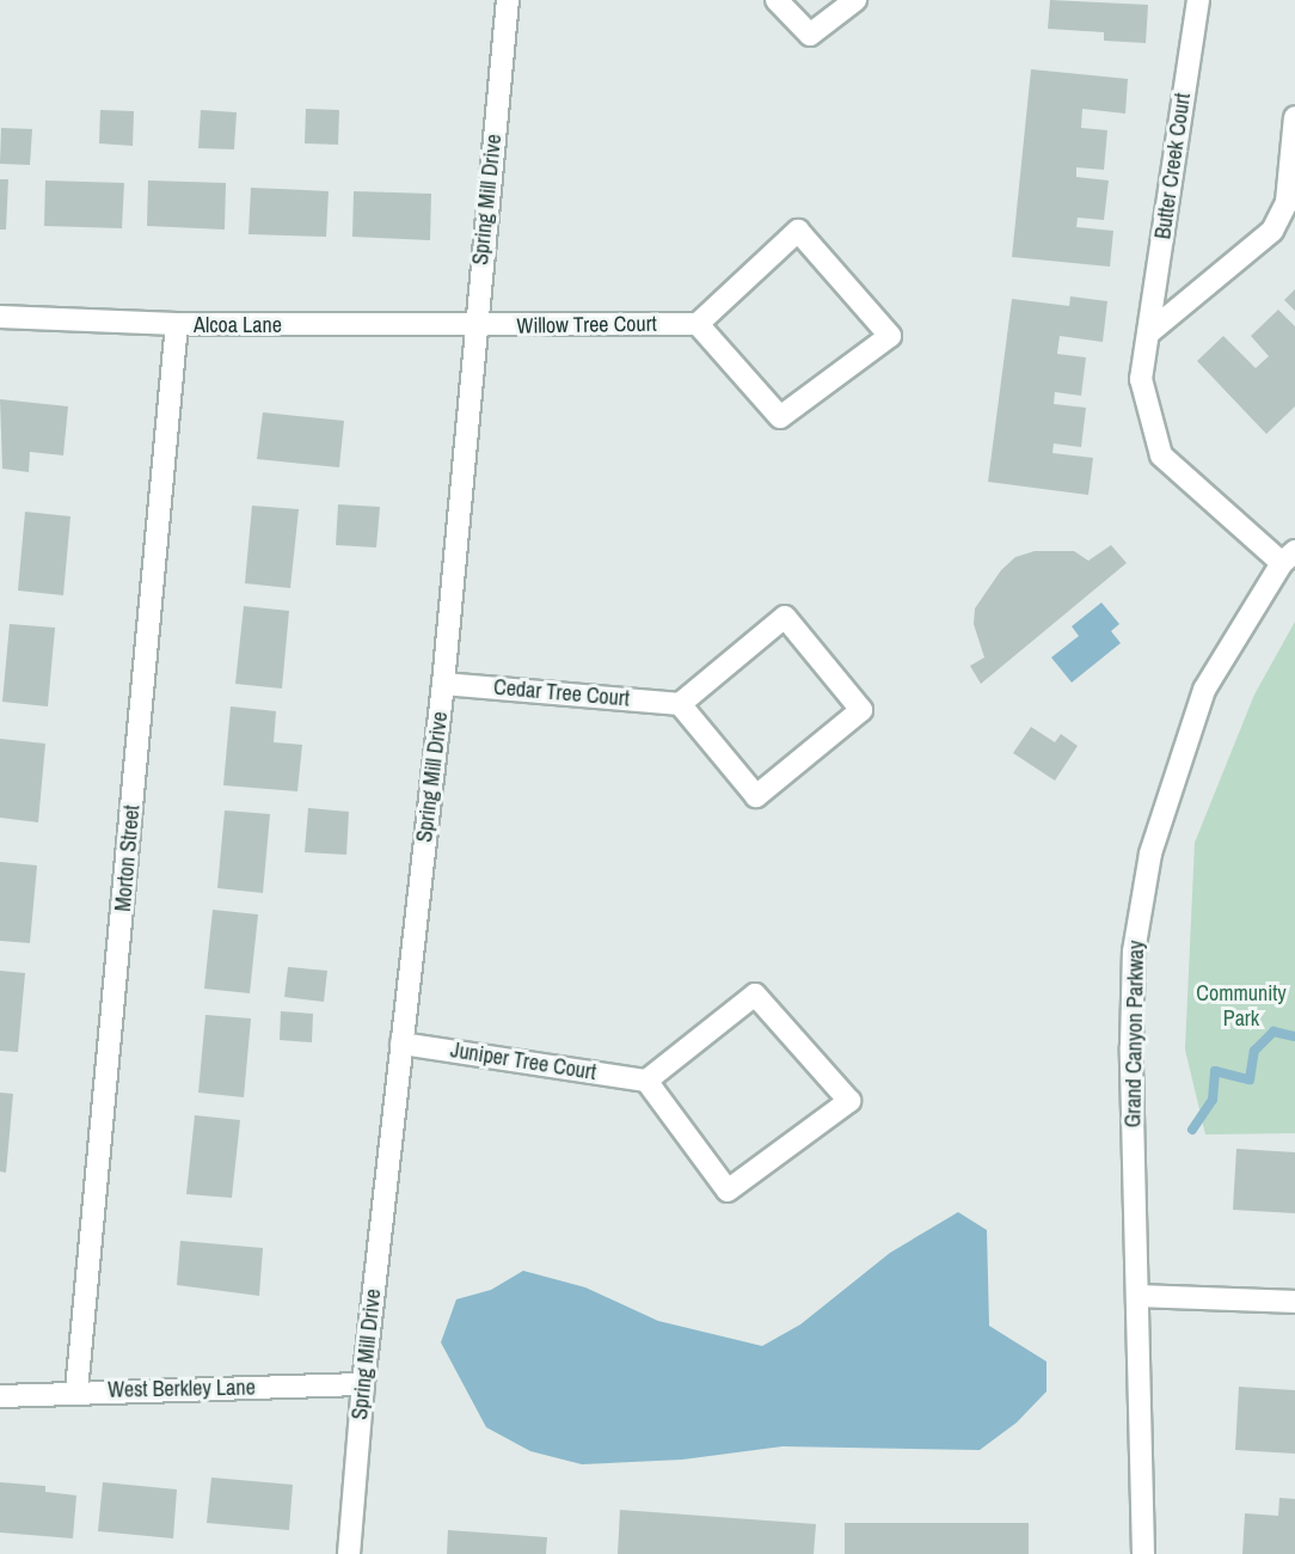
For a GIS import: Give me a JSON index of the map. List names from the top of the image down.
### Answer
{
  "streets": {
    "street": [
      "Butter Creek Court",
      "Spring Mill Drive",
      "Alcoa Lane",
      "Willow Tree Court",
      "Cedar Tree Court",
      "Morton Street",
      "Grand Canyon Parkway",
      "Juniper Tree Court",
      "West Berkley Lane"
    ]
  },
  "crossings": [
    ["Butter Creek Court", "Grand Canyon Parkway"],
    ["Spring Mill Drive", "Alcoa Lane"],
    ["Spring Mill Drive", "Willow Tree Court"],
    ["Spring Mill Drive", "Cedar Tree Court"],
    ["Spring Mill Drive", "Juniper Tree Court"],
    ["Spring Mill Drive", "West Berkley Lane"],
    ["Alcoa Lane", "Willow Tree Court"],
    ["Alcoa Lane", "Morton Street"],
    ["Morton Street", "West Berkley Lane"]
  ],
  "parks": ["Community Park"]
}
